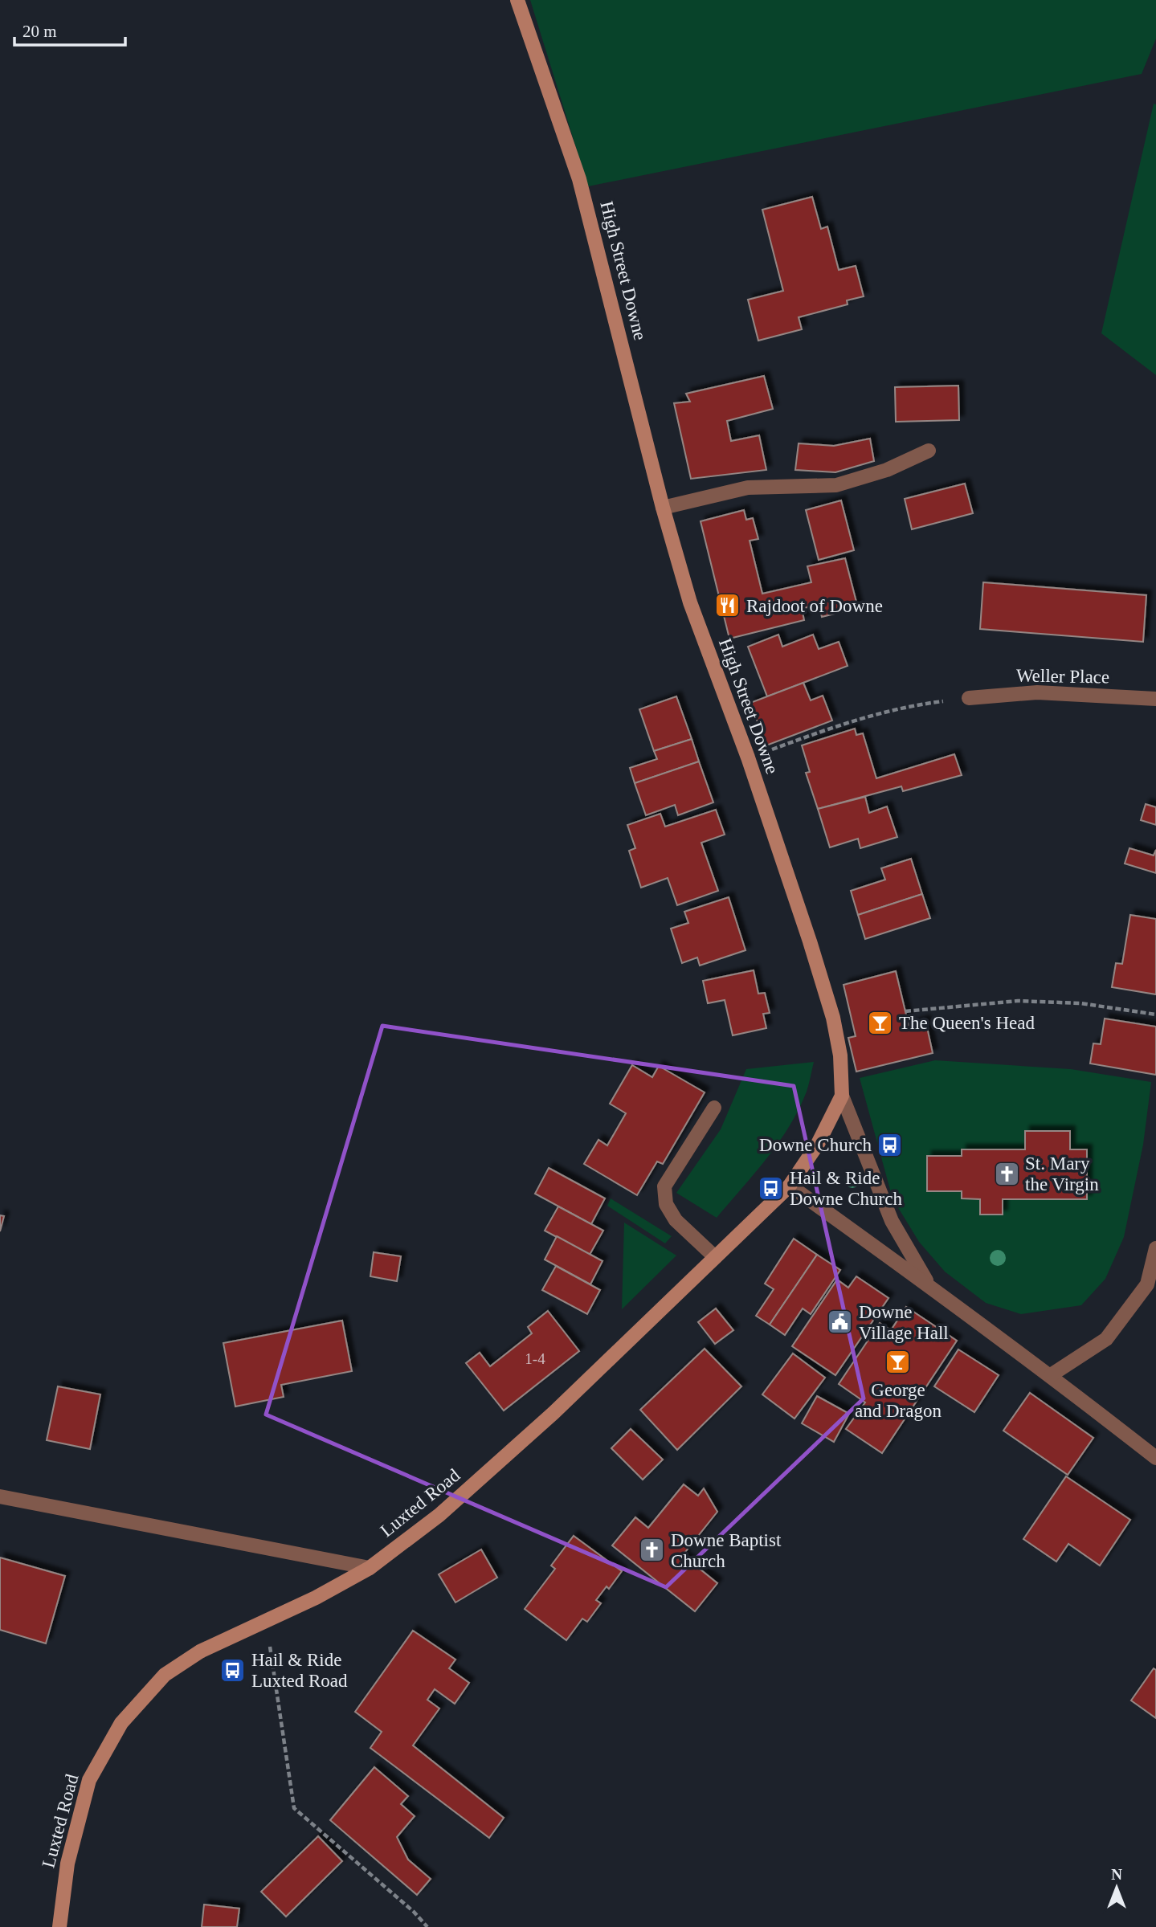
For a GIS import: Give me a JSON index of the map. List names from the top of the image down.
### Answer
{
  "streets": {
    "street": ["High Street Downe", "Weller Place", "Luxted Road"]
  },
  "crossings": [
    ["High Street Downe", "Luxted Road"]
  ],
  "places": {
    "restaurant": ["Rajdoot of Downe"],
    "bar": ["The Queen's Head", "George and Dragon"],
    "bus stop": ["Downe Church", "Hail & Ride Downe Church", "Hail & Ride Luxted Road"],
    "church": ["St. Mary the Virgin", "Downe Baptist Church"],
    "public building": ["Downe Village Hall"]
  },
  "house_numbers": ["1-4"],
  "scale_bar": "20 m",
  "north": "top"
}
